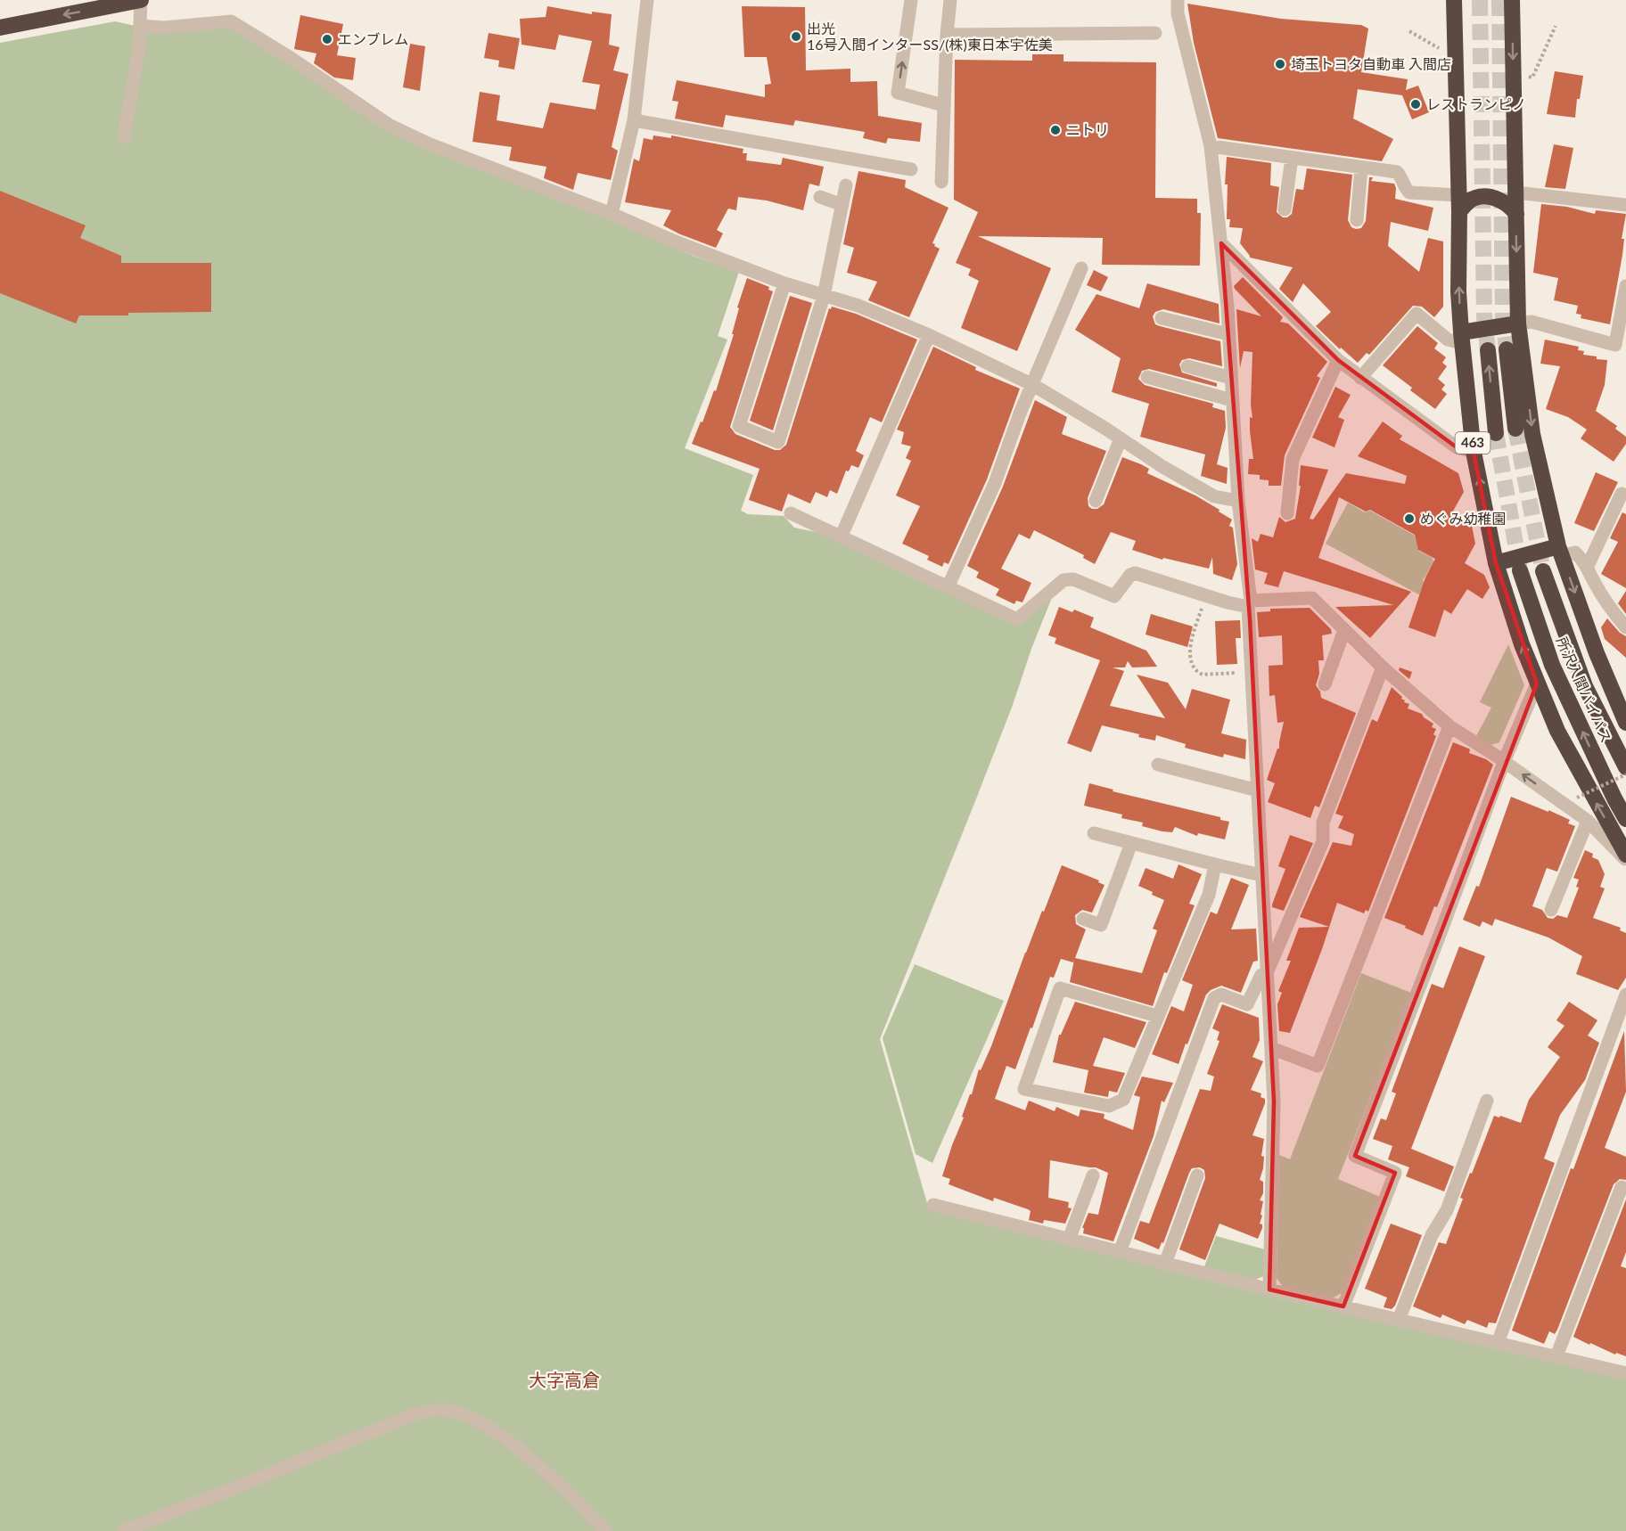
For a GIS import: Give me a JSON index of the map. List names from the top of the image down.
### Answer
{
  "streets": {
    "highway": ["463", "所沢入間バイパス"]
  },
  "districts": ["大字高倉"],
  "places": [
    "出光 16号入間インターSS/(株)東日本宇佐美",
    "エンブレム",
    "埼玉トヨタ自動車 入間店",
    "レストランピノ",
    "ニトリ",
    "めぐみ幼稚園"
  ]
}
